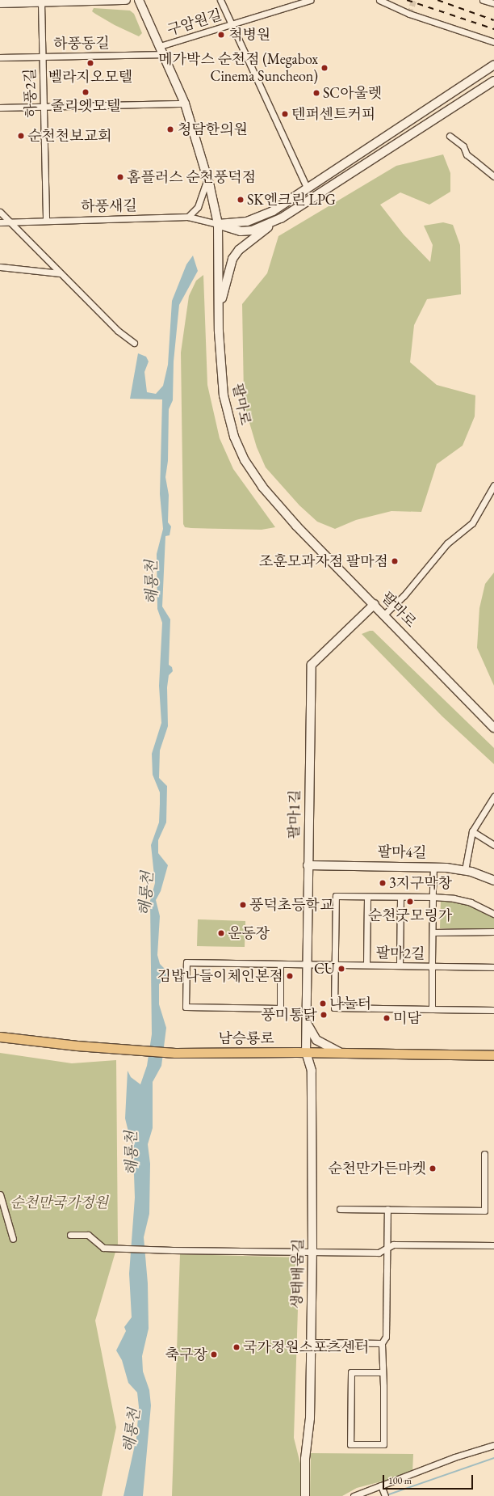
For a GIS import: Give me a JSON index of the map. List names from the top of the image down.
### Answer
{
  "streets": {
    "main road": [
      "팔마로",
      "팔마1길",
      "팔마4길",
      "남승룡로",
      "생태배움길"
    ],
    "street": [
      "구암원길",
      "하풍동길",
      "하풍2길",
      "하풍새길",
      "팔마2길"
    ]
  },
  "crossings": [
    ["구암원길", "팔마로"],
    ["하풍동길", "하풍2길"],
    ["하풍동길", "팔마로"],
    ["하풍2길", "하풍새길"],
    ["하풍새길", "팔마로"],
    ["팔마로", "팔마1길"],
    ["팔마1길", "팔마4길"],
    ["팔마1길", "팔마2길"],
    ["팔마1길", "남승룡로"],
    ["팔마1길", "생태배움길"],
    ["남승룡로", "생태배움길"]
  ],
  "water": ["해룡천"],
  "parks": ["순천만국가정원"],
  "places": [
    "척병원",
    "벨라지오모텔",
    "메가박스 순천점 (Megabox Cinema Suncheon)",
    "줄리엣모텔",
    "SC아울렛",
    "텐퍼센트커피",
    "청담한의원",
    "순천천보교회",
    "홈플러스 순천풍덕점",
    "SK엔크린 LPG",
    "조훈모과자점 팔마점",
    "3지구막창",
    "순천굿모링가",
    "풍덕초등학교",
    "운동장",
    "CU",
    "김밥나들이체인본점",
    "나눌터",
    "풍미통닭",
    "미담",
    "순천만가든마켓",
    "국가정원스포츠센터",
    "축구장"
  ],
  "scale_bar": "100 m"
}
